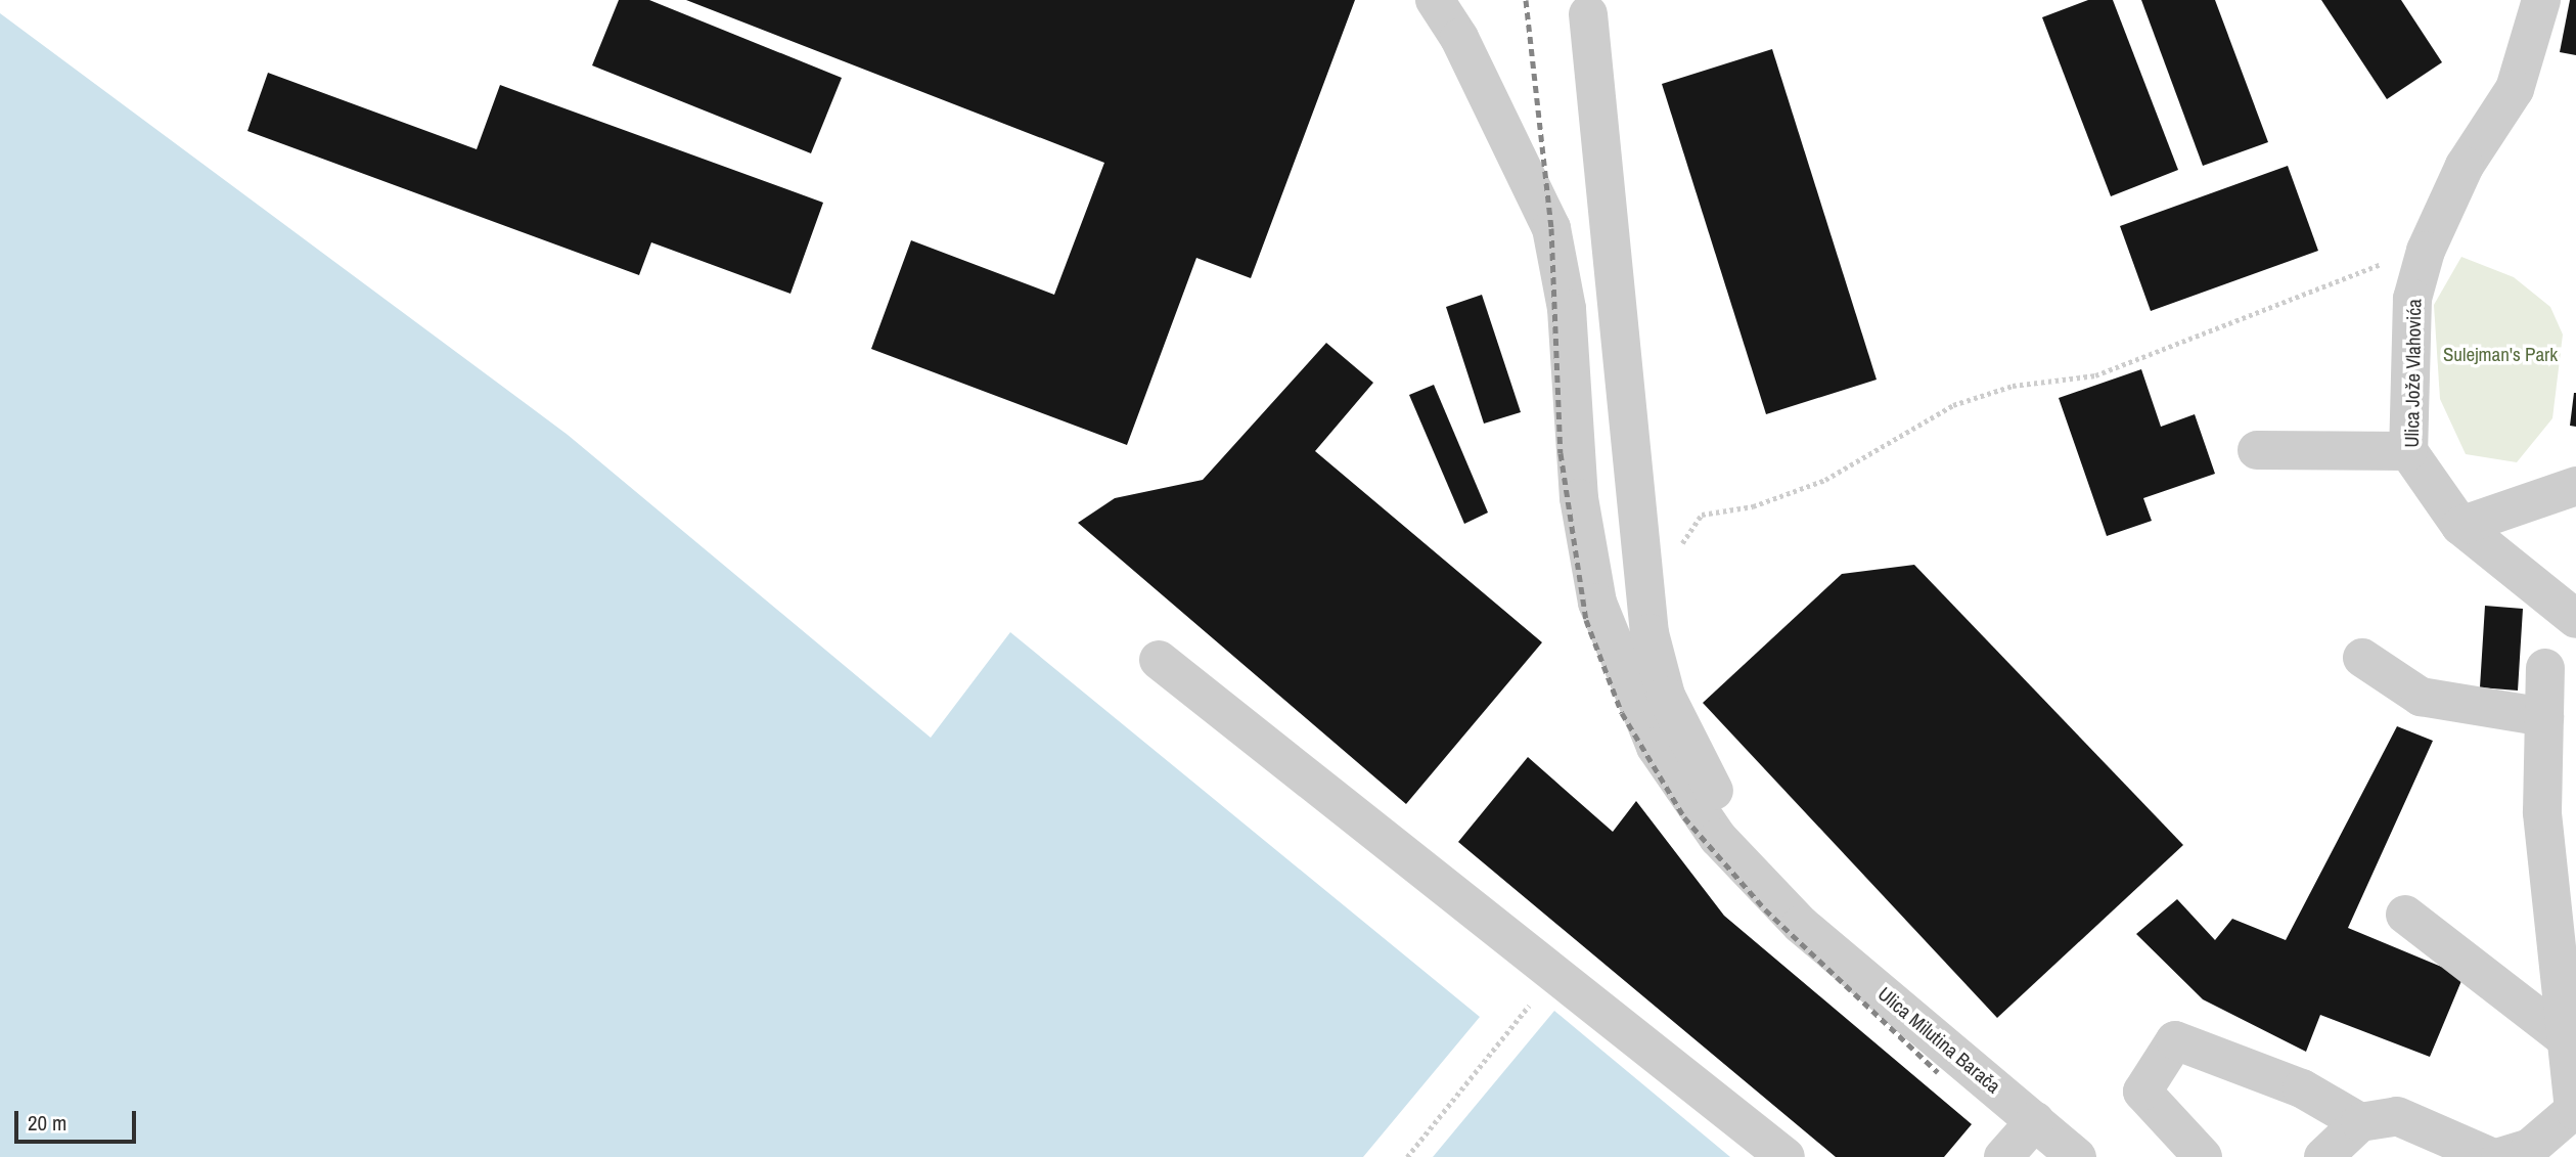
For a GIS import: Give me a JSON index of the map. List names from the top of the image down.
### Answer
{
  "streets": {
    "street": ["Ulica Jože Vlahovića", "Ulica Milutina Barača"]
  },
  "parks": ["Sulejman's Park"],
  "scale_bar": "20 m"
}
